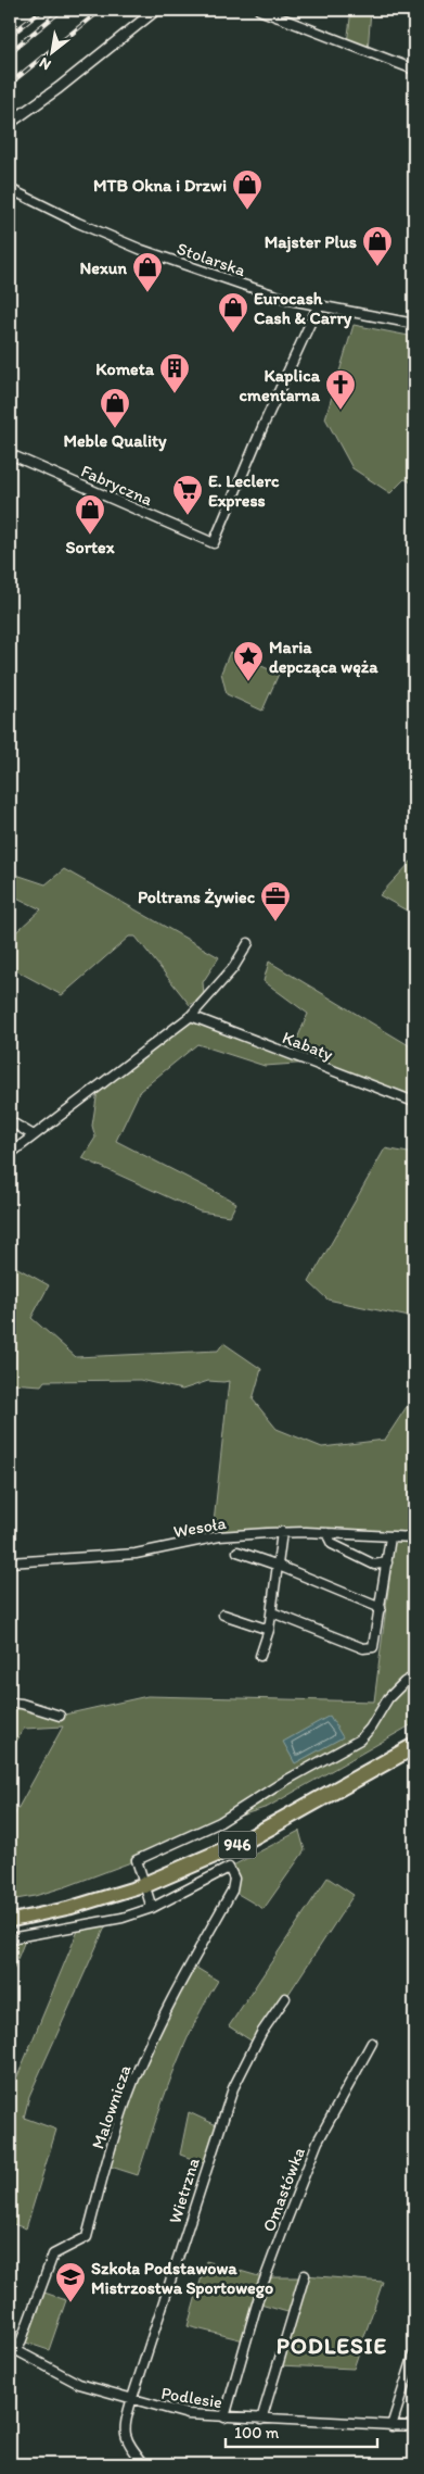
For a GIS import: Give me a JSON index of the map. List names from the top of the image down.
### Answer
{
  "streets": {
    "highway": ["946"],
    "street": [
      "Stolarska",
      "Fabryczna",
      "Kabaty",
      "Wesoła",
      "Malownicza",
      "Omastówka",
      "Wietrzna",
      "Podlesie"
    ]
  },
  "crossings": [
    ["Stolarska", "Fabryczna"],
    ["Malownicza", "Podlesie"],
    ["Omastówka", "Podlesie"],
    ["Wietrzna", "Podlesie"]
  ],
  "districts": ["PODLESIE"],
  "places": {
    "shop": [
      "MTB Okna i Drzwi",
      "Majster Plus",
      "Nexun",
      "Eurocash Cash & Carry",
      "Meble Quality",
      "Sortex"
    ],
    "building": ["Kometa"],
    "church": ["Kaplica cmentarna"],
    "supermarket": ["E. Leclerc Express"],
    "place": ["Maria depcząca węża"],
    "office": ["Poltrans Żywiec"],
    "school or university": ["Szkoła Podstawowa Mistrzostwa Sportowego"]
  },
  "scale_bar": "100 m",
  "north": "bottom left"
}
